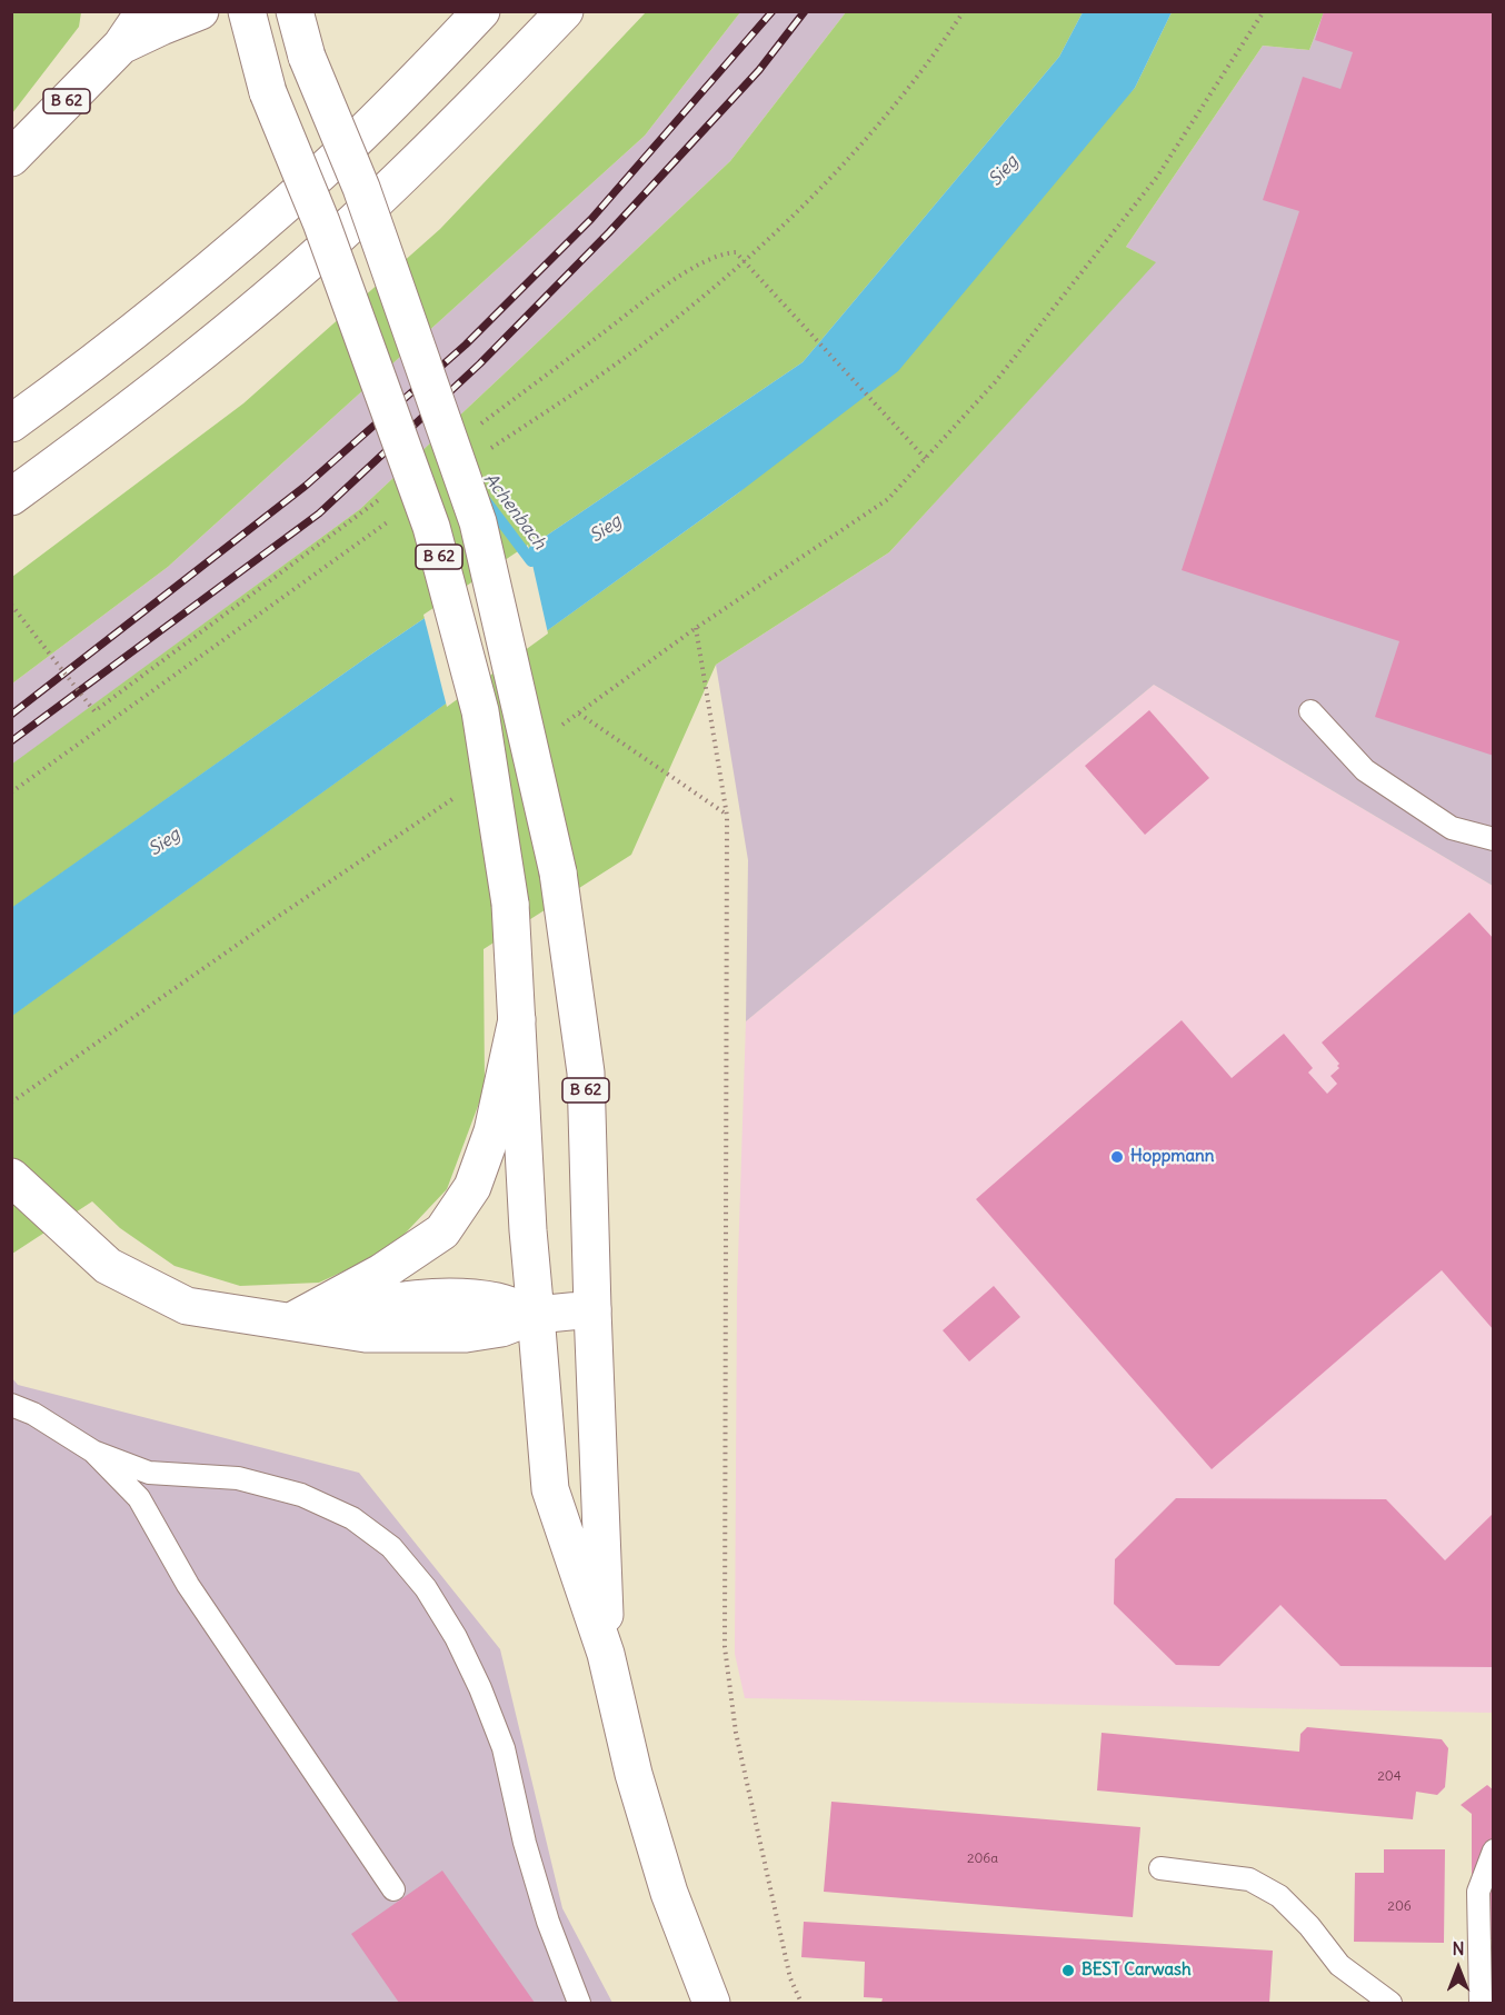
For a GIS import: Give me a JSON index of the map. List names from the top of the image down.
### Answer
{
  "streets": {
    "main road": ["B 62"]
  },
  "water": ["Sieg", "Achenbach"],
  "places": ["Hoppmann", "BEST Carwash"],
  "house_numbers": ["204", "206a", "206"],
  "north": "top"
}
